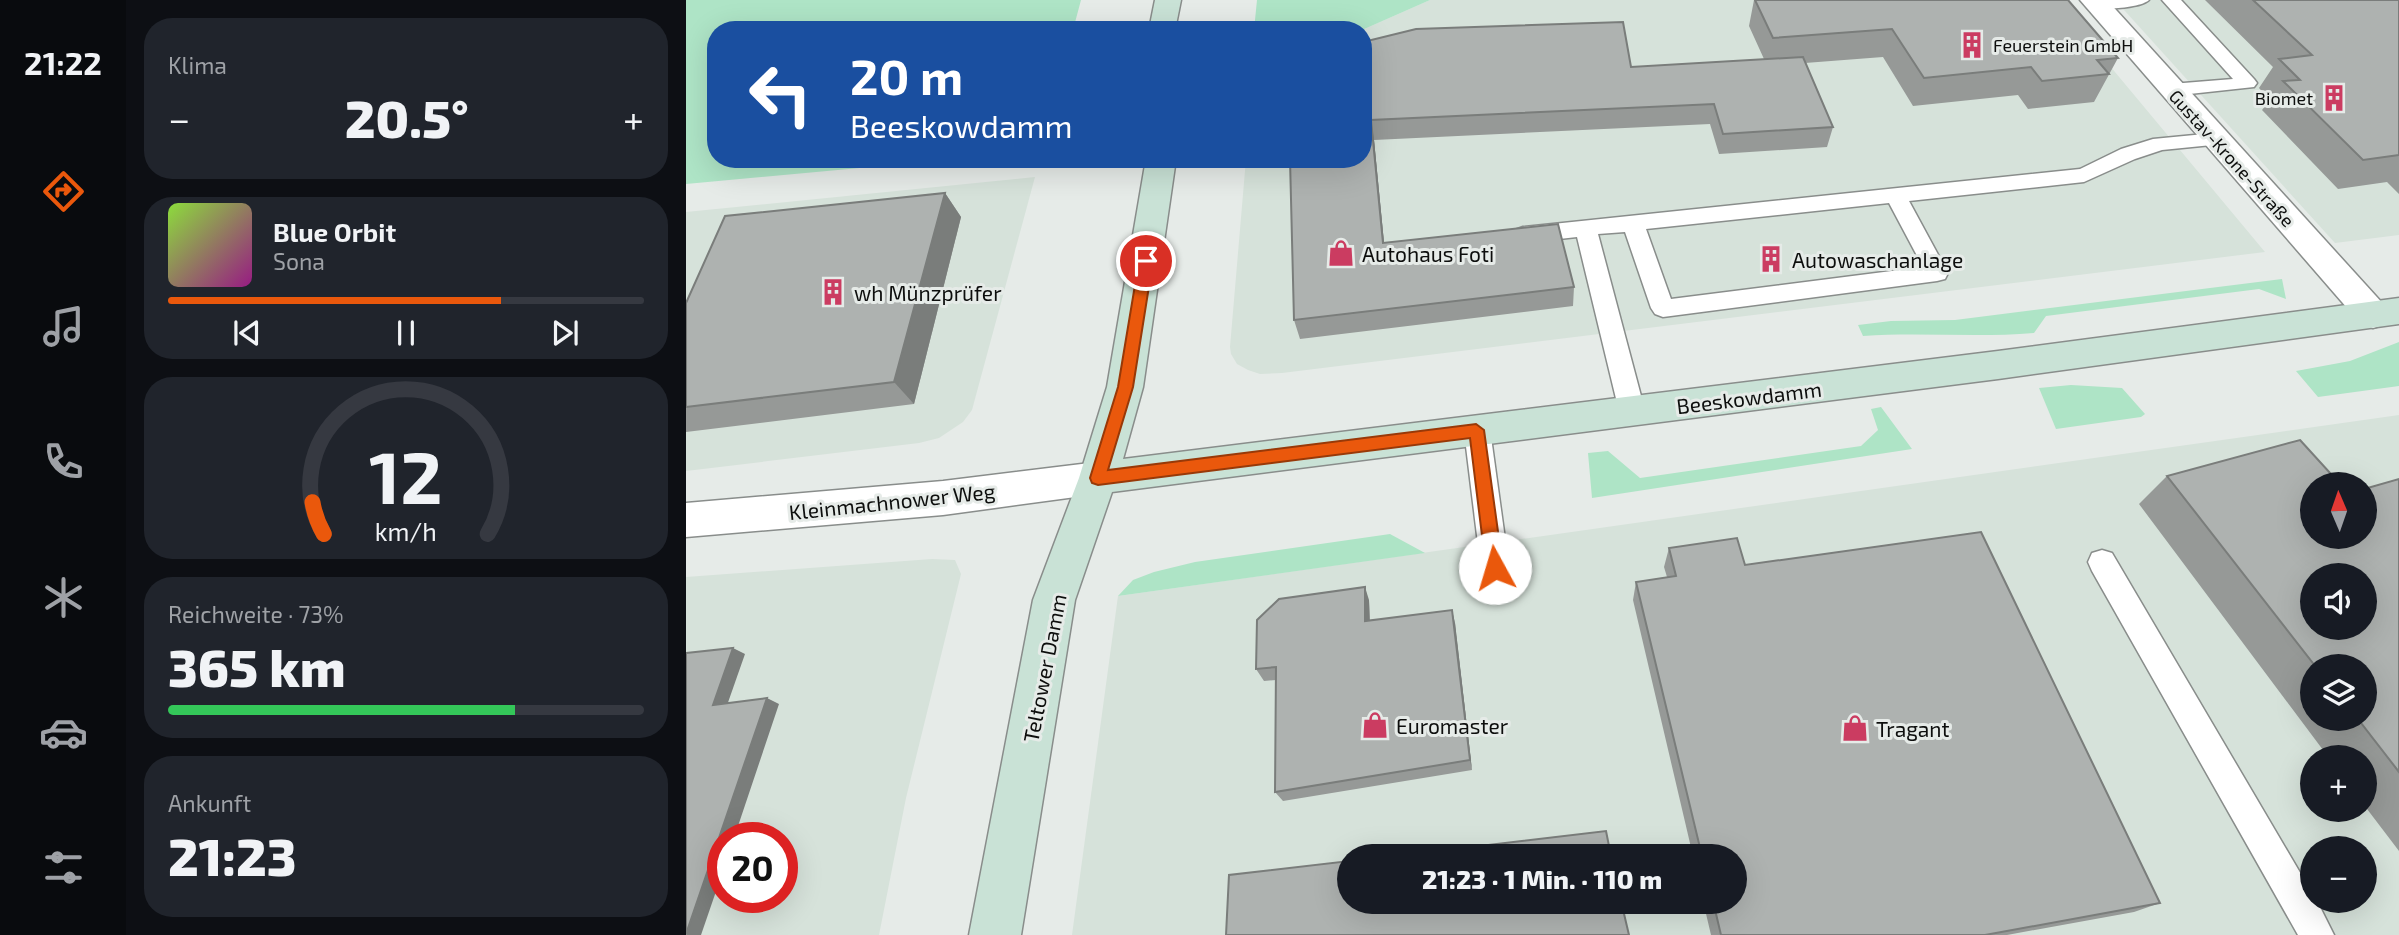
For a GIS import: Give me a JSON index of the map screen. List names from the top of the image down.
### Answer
{
  "streets": {
    "main road": ["Beeskowdamm", "Teltower Damm"],
    "street": ["Gustav-Krone-Straße", "Kleinmachnower Weg"]
  },
  "crossings": [
    ["Gustav-Krone-Straße", "Beeskowdamm"],
    ["Beeskowdamm", "Kleinmachnower Weg"],
    ["Beeskowdamm", "Teltower Damm"],
    ["Kleinmachnower Weg", "Teltower Damm"]
  ],
  "places": {
    "building": [
      "Feuerstein GmbH",
      "Biomet",
      "Autowaschanlage",
      "wh Münzprüfer"
    ],
    "shop": ["Autohaus Foti", "Euromaster", "Tragant"]
  },
  "north": "top",
  "page": {
    "tabs": "21:22",
    "tile": [
      "Klima",
      ["Reichweite · 73%", "365 km"],
      ["Ankunft", "21:23"]
    ],
    "turn": ["20 m", "Beeskowdamm"],
    "heat": ["−", "20.5°", "+"],
    "song": ["Blue Orbit", "Sona"],
    "map_buttons": ["+", "−"],
    "limit": "20",
    "trip": "21:23 · 1 Min. · 110 m",
    "gauge": ["12", "km/h"]
  }
}
